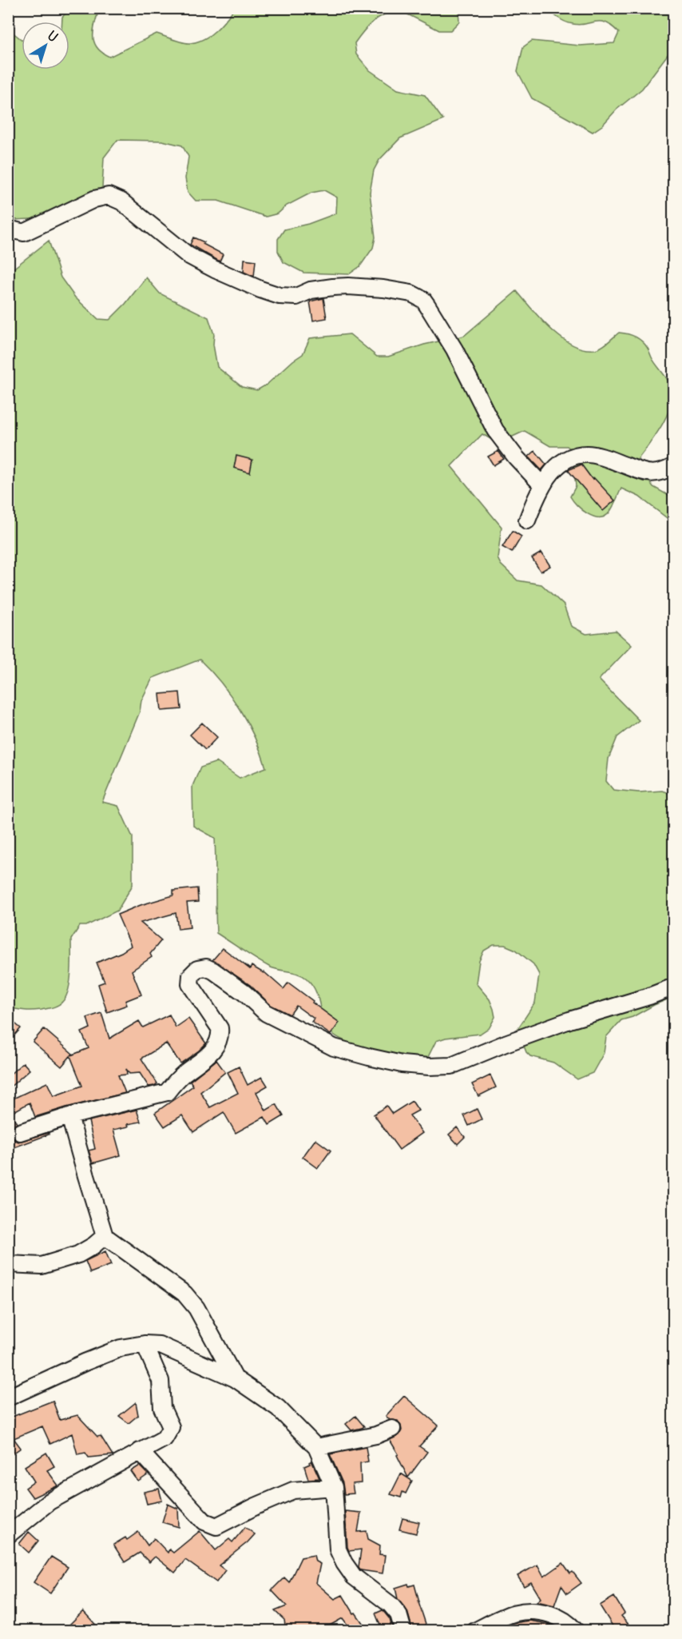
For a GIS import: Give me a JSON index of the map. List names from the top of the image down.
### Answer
{
  "north": "top right"
}
